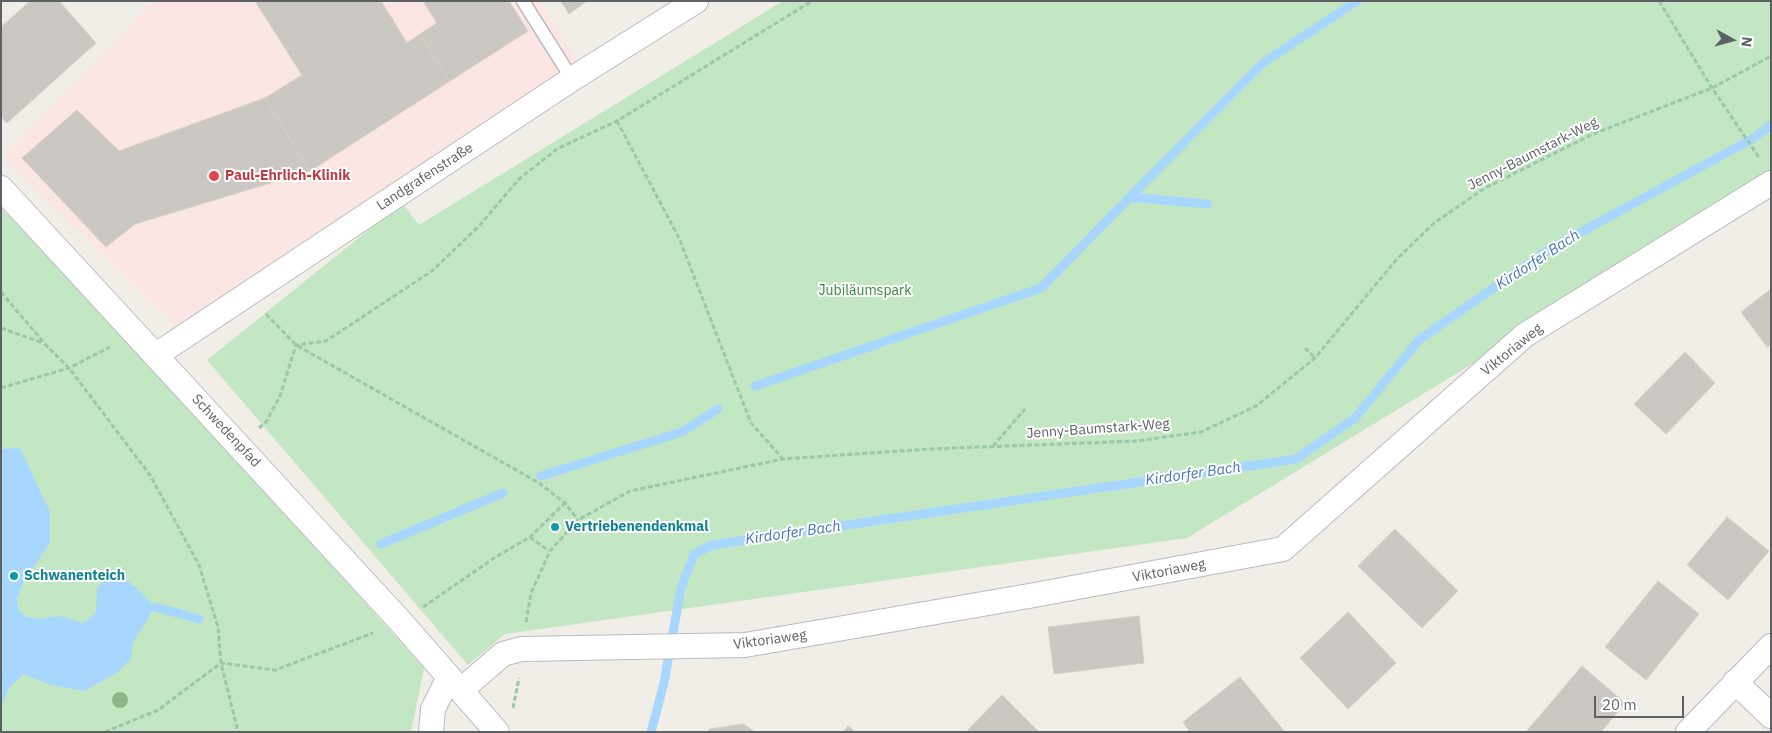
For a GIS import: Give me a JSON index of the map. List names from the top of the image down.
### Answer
{
  "streets": {
    "street": ["Landgrafenstraße", "Viktoriaweg", "Schwedenpfad"],
    "path": ["Jenny-Baumstark-Weg"]
  },
  "crossings": [
    ["Jenny-Baumstark-Weg", "Viktoriaweg"],
    ["Jenny-Baumstark-Weg", "Schwedenpfad"],
    ["Landgrafenstraße", "Schwedenpfad"],
    ["Viktoriaweg", "Schwedenpfad"]
  ],
  "water": ["Kirdorfer Bach"],
  "parks": ["Jubiläumspark"],
  "places": ["Paul-Ehrlich-Klinik", "Vertriebenendenkmal", "Schwanenteich"],
  "scale_bar": "20 m",
  "north": "right"
}
